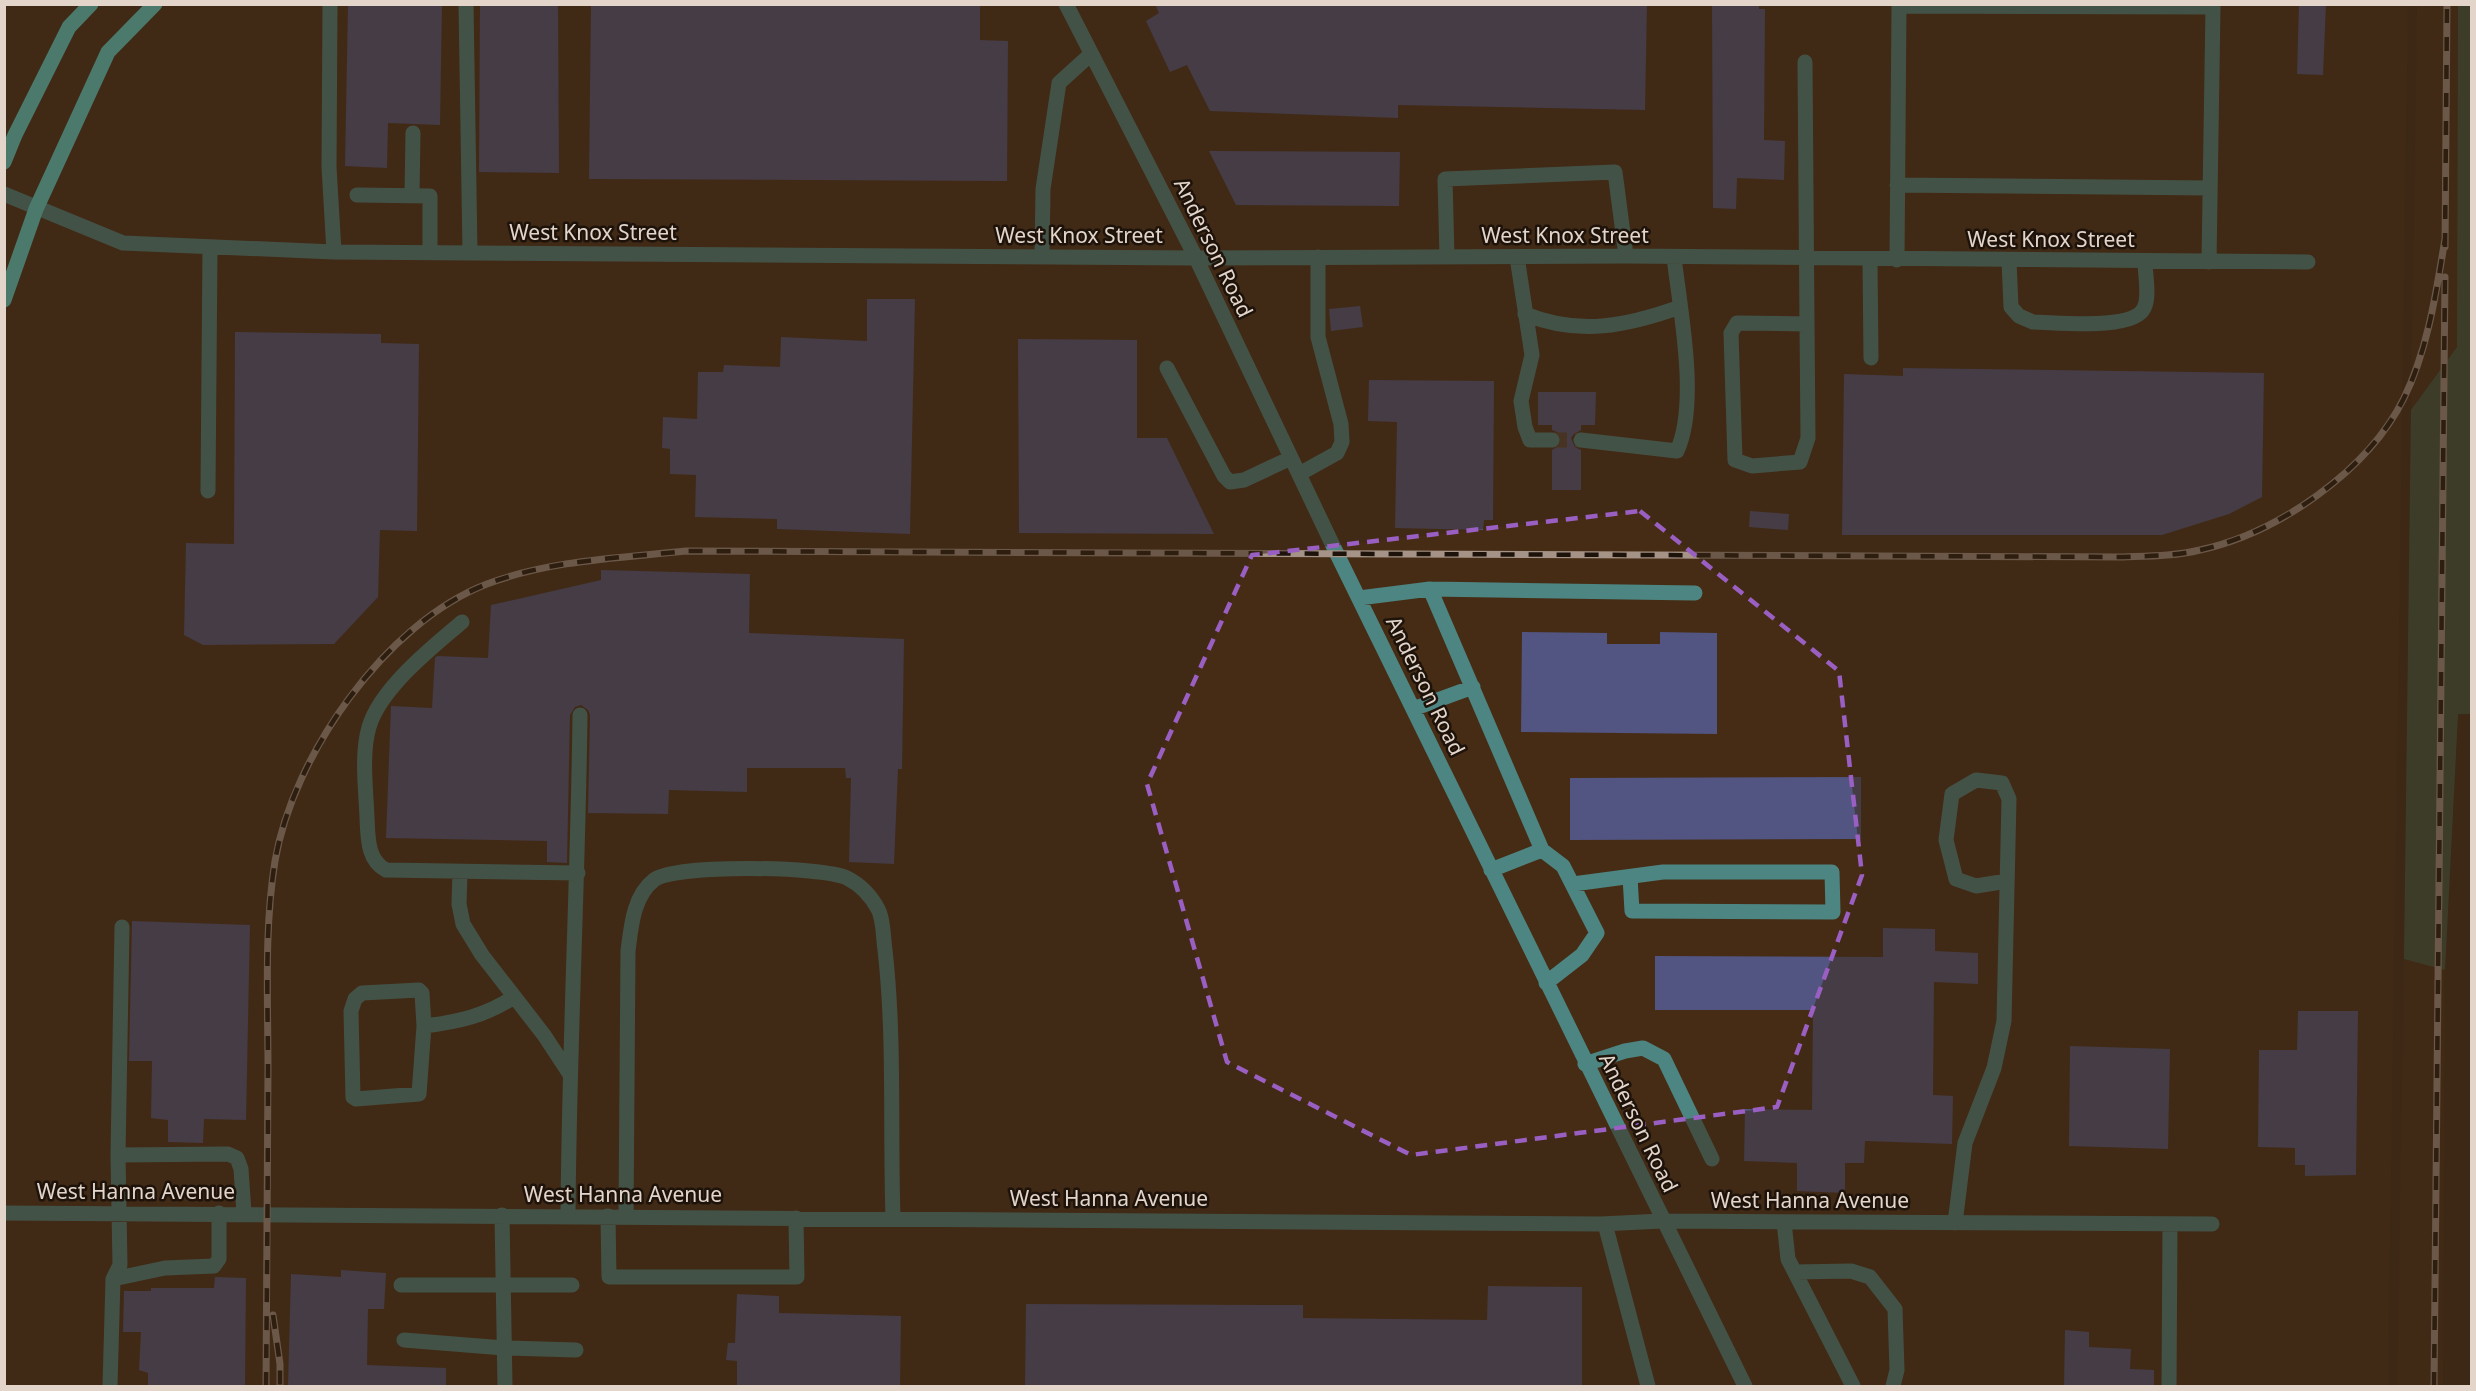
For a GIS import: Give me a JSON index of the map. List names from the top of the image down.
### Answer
{
  "streets": {
    "street": ["West Knox Street", "Anderson Road", "West Hanna Avenue"]
  },
  "crossings": [
    ["West Knox Street", "Anderson Road"],
    ["Anderson Road", "West Hanna Avenue"]
  ]
}
